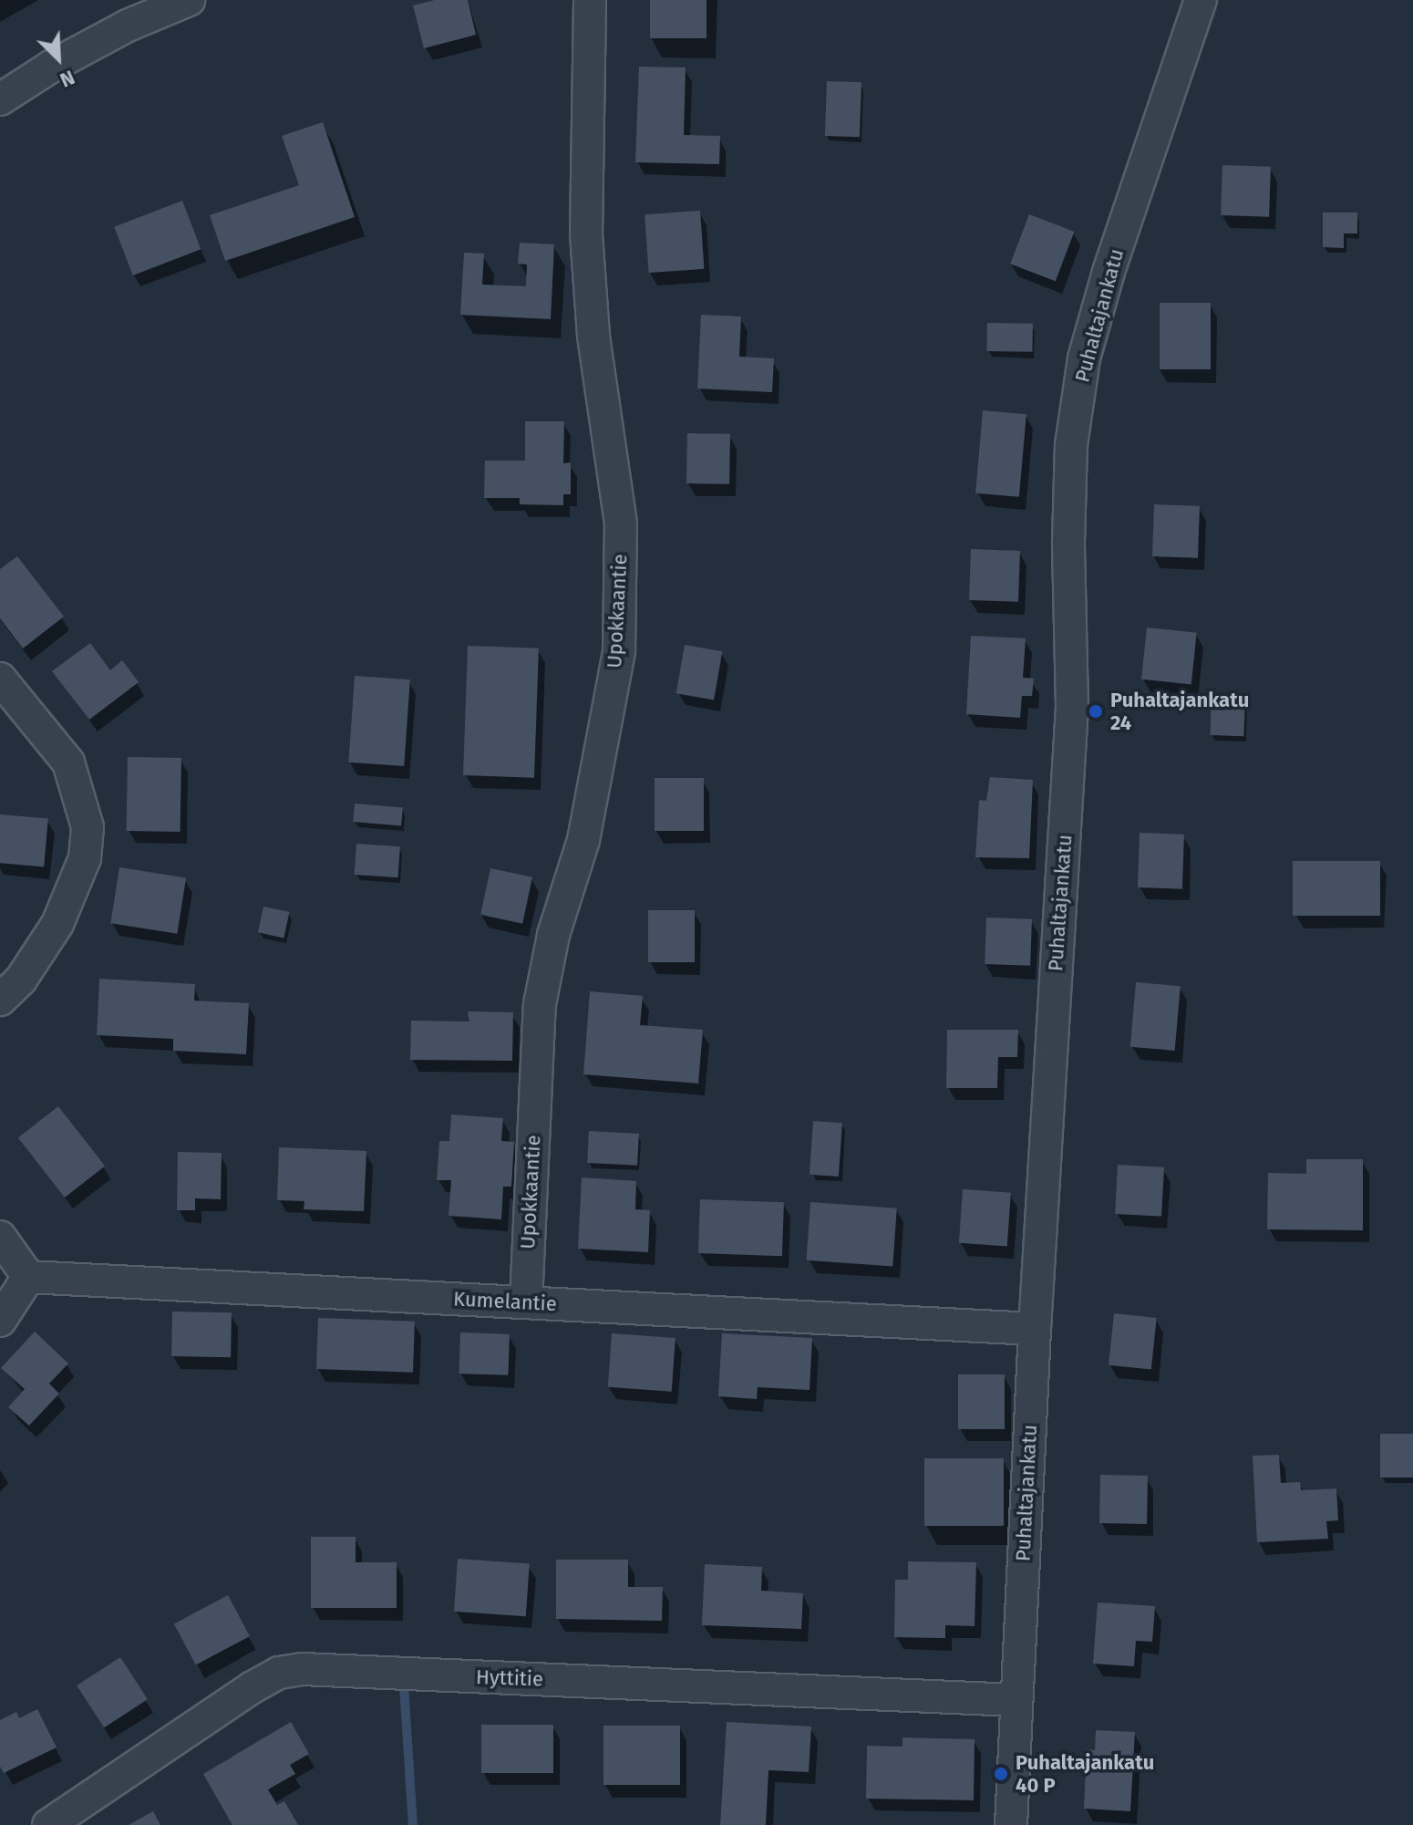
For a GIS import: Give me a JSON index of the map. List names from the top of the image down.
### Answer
{
  "streets": {
    "street": [
      "Puhaltajankatu",
      "Upokkaantie",
      "Kumelantie",
      "Hyttitie"
    ]
  },
  "crossings": [
    ["Puhaltajankatu", "Kumelantie"],
    ["Puhaltajankatu", "Hyttitie"],
    ["Upokkaantie", "Kumelantie"]
  ],
  "places": ["Puhaltajankatu 24", "Puhaltajankatu 40 P"],
  "north": "bottom right"
}
